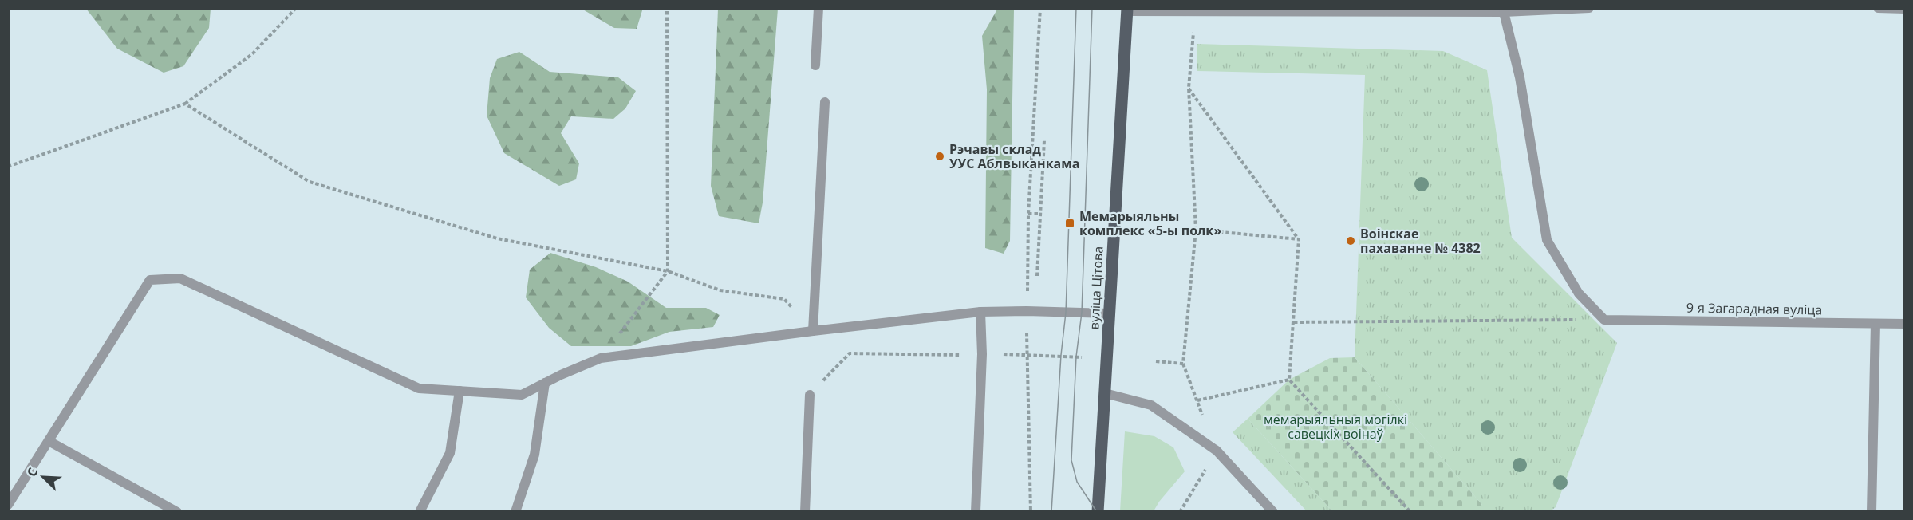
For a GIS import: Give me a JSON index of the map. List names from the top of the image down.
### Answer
{
  "streets": {
    "main road": ["вуліца Цітова"],
    "street": ["9-я Загарадная вуліца"]
  },
  "parks": ["мемарыяльныя могілкі савецкіх воінаў"],
  "places": {
    "other": ["Рэчавы склад УУС Аблвыканкама", "Воінскае пахаванне № 4382"],
    "transit": ["Мемарыяльны комплекс «5-ы полк»"]
  },
  "north": "top left"
}
